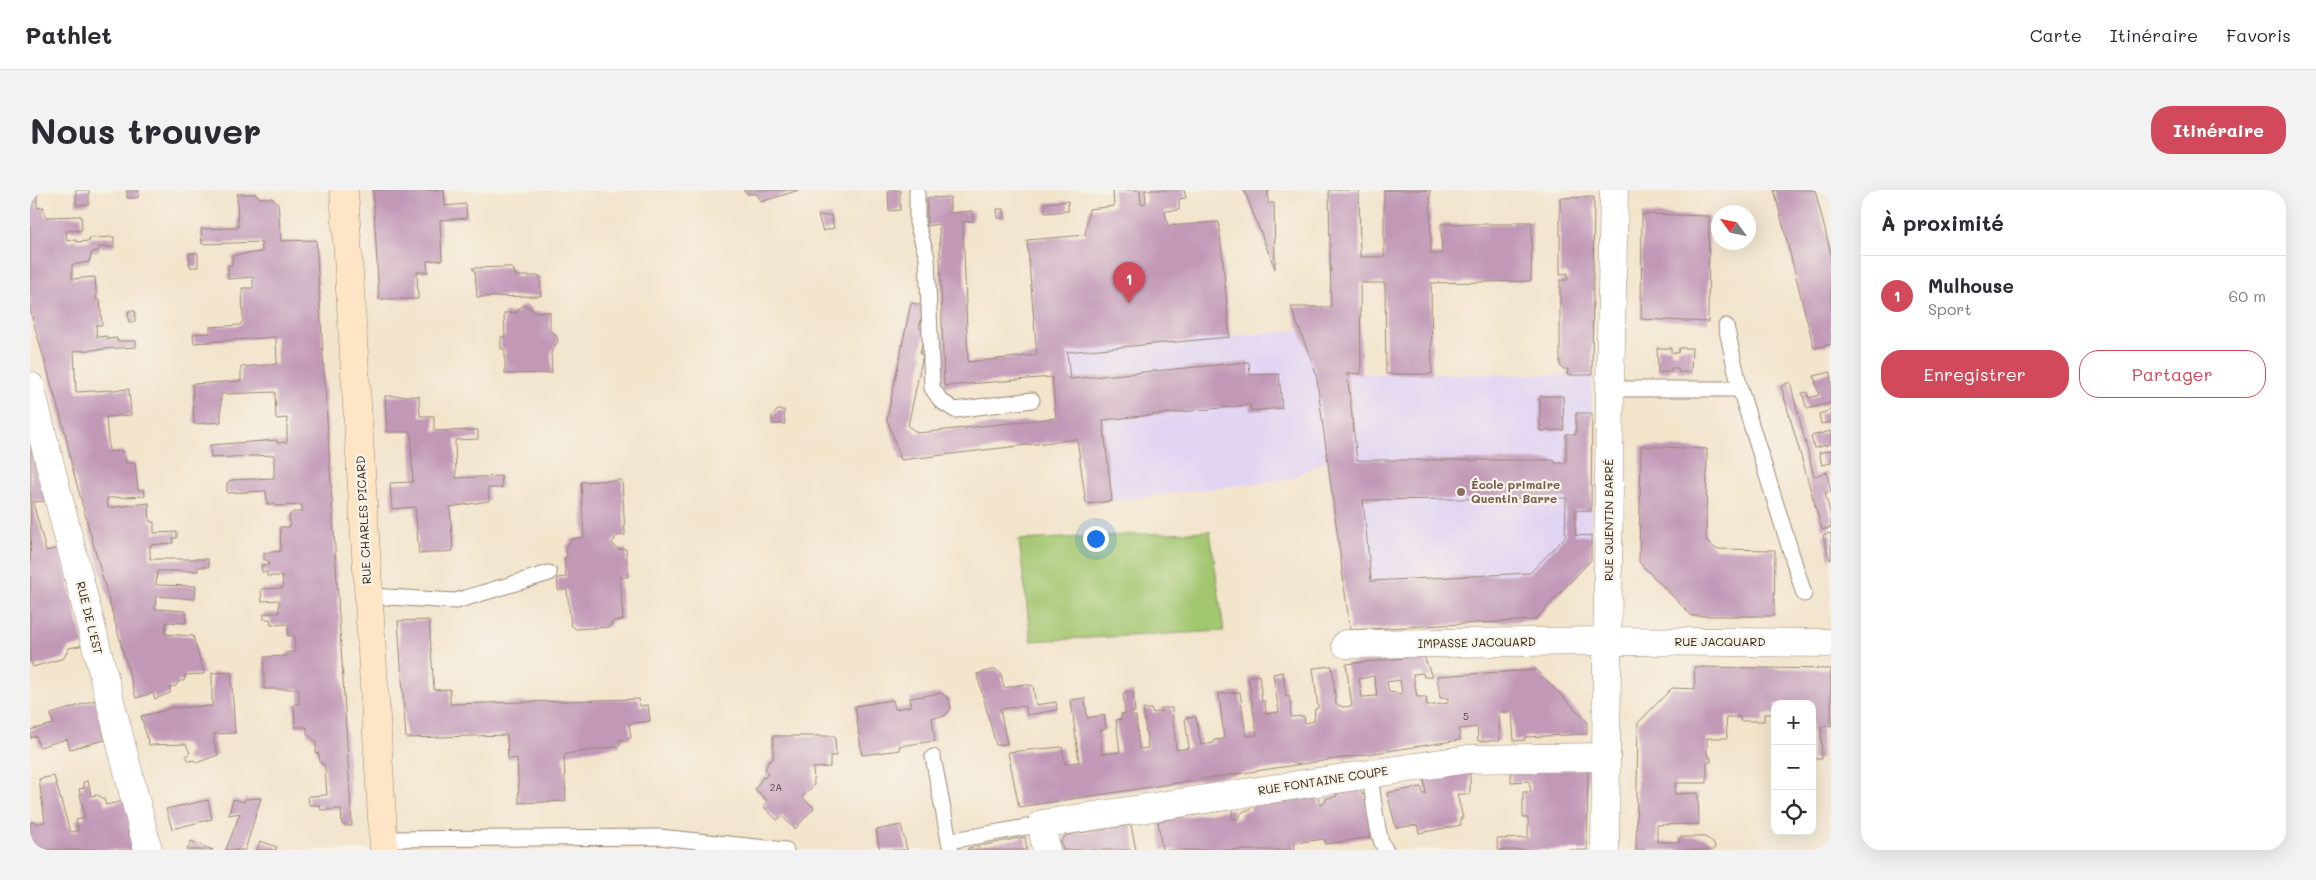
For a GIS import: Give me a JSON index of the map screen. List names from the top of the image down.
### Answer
{
  "streets": {
    "street": [
      "RUE CHARLES PICARD",
      "RUE QUENTIN BARRÉ",
      "RUE DE L'EST",
      "RUE JACQUARD",
      "IMPASSE JACQUARD",
      "RUE FONTAINE COUPE"
    ]
  },
  "crossings": [
    ["RUE QUENTIN BARRÉ", "RUE JACQUARD"],
    ["RUE QUENTIN BARRÉ", "IMPASSE JACQUARD"],
    ["RUE QUENTIN BARRÉ", "RUE FONTAINE COUPE"],
    ["RUE JACQUARD", "IMPASSE JACQUARD"]
  ],
  "places": ["École primaire Quentin Barre"],
  "house_numbers": ["5", "2A"],
  "north": "top left",
  "page": {
    "header": "Pathlet",
    "nav": ["Carte", "Itinéraire", "Favoris"],
    "buttons": [
      "Itinéraire",
      ["Enregistrer", "Partager"]
    ],
    "title": "Nous trouver",
    "heading": "À proximité",
    "list": [
      {
        "mark": "1",
        "name": "Mulhouse",
        "note": "Sport",
        "value": "60 m"
      }
    ],
    "pins": "1",
    "map_buttons": ["+", "−"]
  }
}
